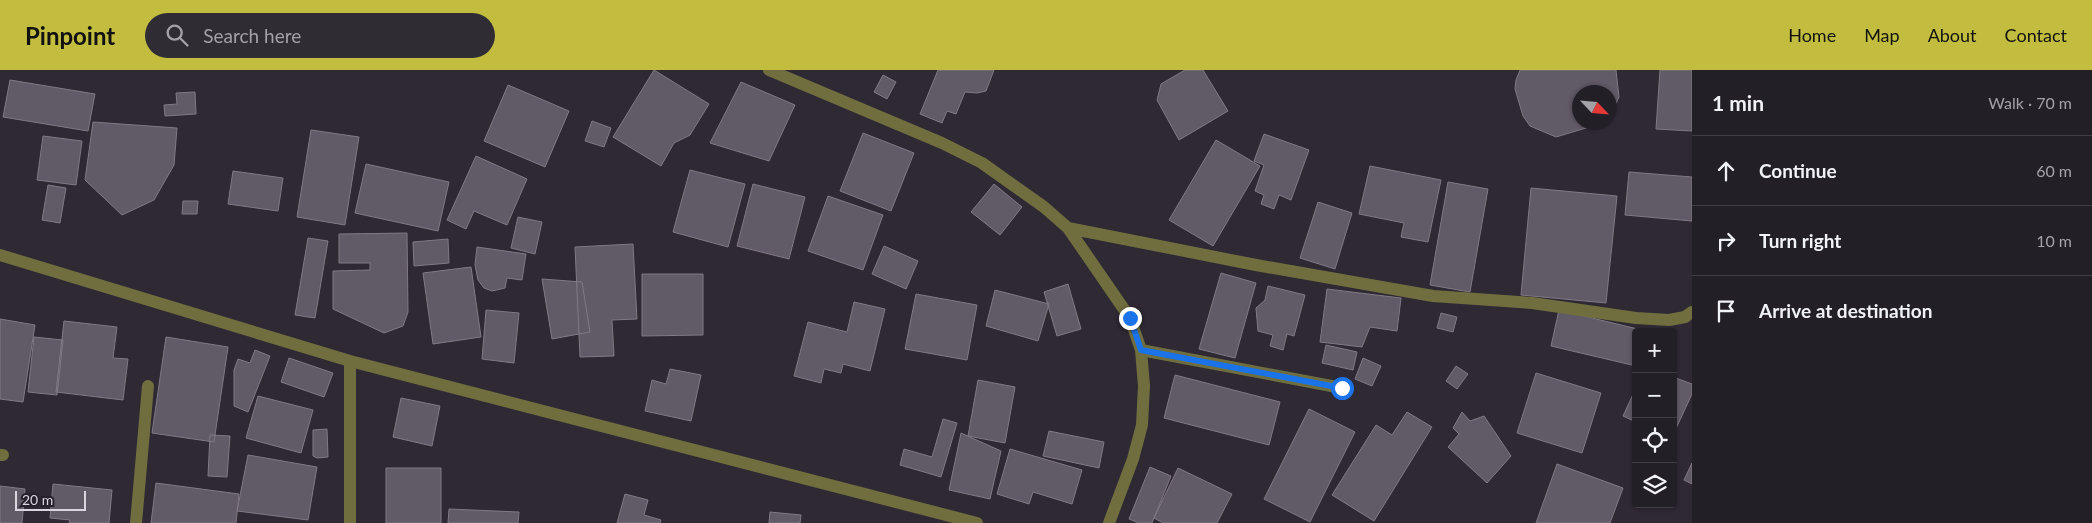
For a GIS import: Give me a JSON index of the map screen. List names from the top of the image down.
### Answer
{
  "scale_bar": "20 m",
  "north": "bottom right",
  "page": {
    "header": "Pinpoint",
    "search": "Search here",
    "nav": [
      "Home",
      "Map",
      "About",
      "Contact"
    ],
    "heading": ["1 min", "Walk · 70 m"],
    "list": [
      ["Continue", "60 m"],
      ["Turn right", "10 m"],
      "Arrive at destination"
    ],
    "map_buttons": ["+", "−"],
    "scale": "20 m"
  }
}
